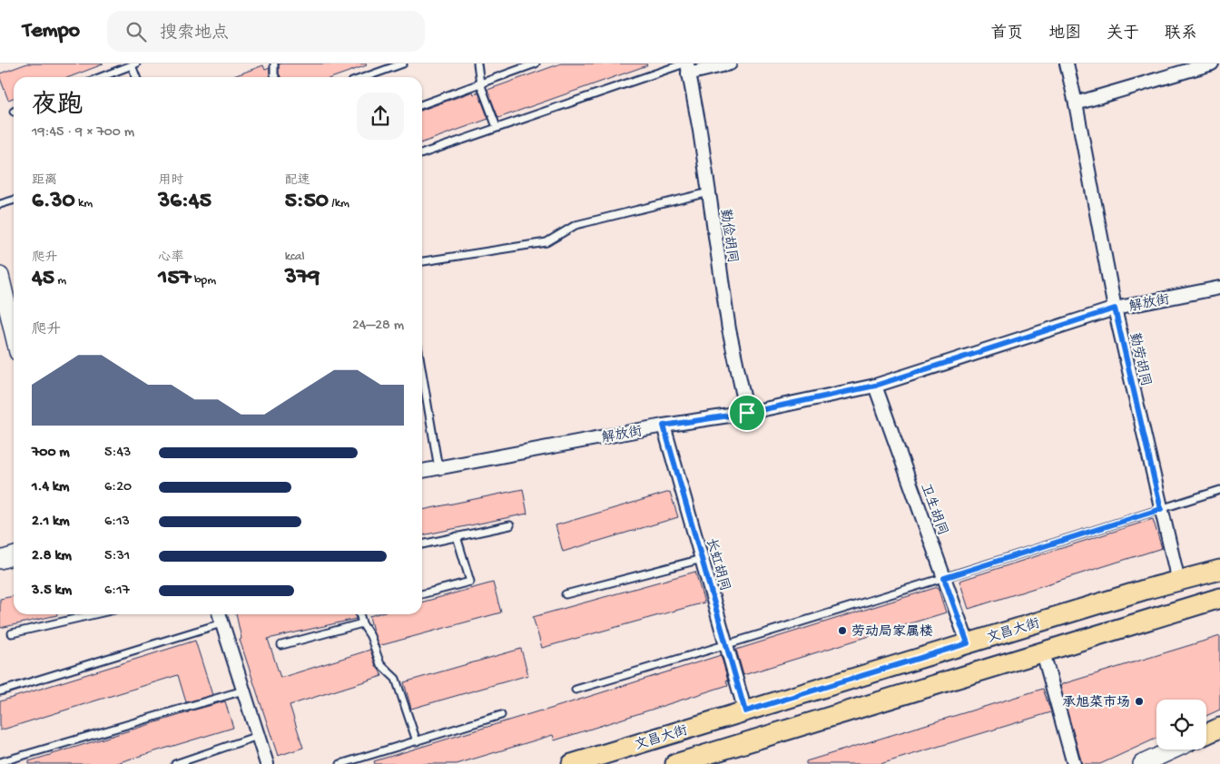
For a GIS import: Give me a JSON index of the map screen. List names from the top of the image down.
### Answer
{
  "streets": {
    "main road": ["文昌大街"],
    "street": [
      "勤俭胡同",
      "解放街",
      "勤劳胡同",
      "卫生胡同",
      "长虹胡同"
    ]
  },
  "crossings": [
    ["勤俭胡同", "解放街"],
    ["解放街", "勤劳胡同"],
    ["解放街", "卫生胡同"],
    ["解放街", "长虹胡同"],
    ["勤劳胡同", "文昌大街"],
    ["卫生胡同", "文昌大街"],
    ["长虹胡同", "文昌大街"]
  ],
  "places": ["劳动局家属楼", "承旭菜市场"],
  "page": {
    "header": "Tempo",
    "search": "搜索地点",
    "nav": [
      "首页",
      "地图",
      "关于",
      "联系"
    ],
    "heading": ["夜跑", "19:45 · 9 × 700 m"],
    "stats": [
      ["距离", "6.30 km"],
      ["用时", "36:45"],
      ["配速", "5:50 /km"],
      ["爬升", "45 m"],
      ["心率", "157 bpm"],
      ["kcal", "379"]
    ],
    "chart": ["爬升", "24–28 m"],
    "list": [
      {
        "name": "700 m",
        "note": "5:43"
      },
      {
        "name": "1.4 km",
        "note": "6:20"
      },
      {
        "name": "2.1 km",
        "note": "6:13"
      },
      {
        "name": "2.8 km",
        "note": "5:31"
      },
      {
        "name": "3.5 km",
        "note": "6:17"
      }
    ]
  }
}
